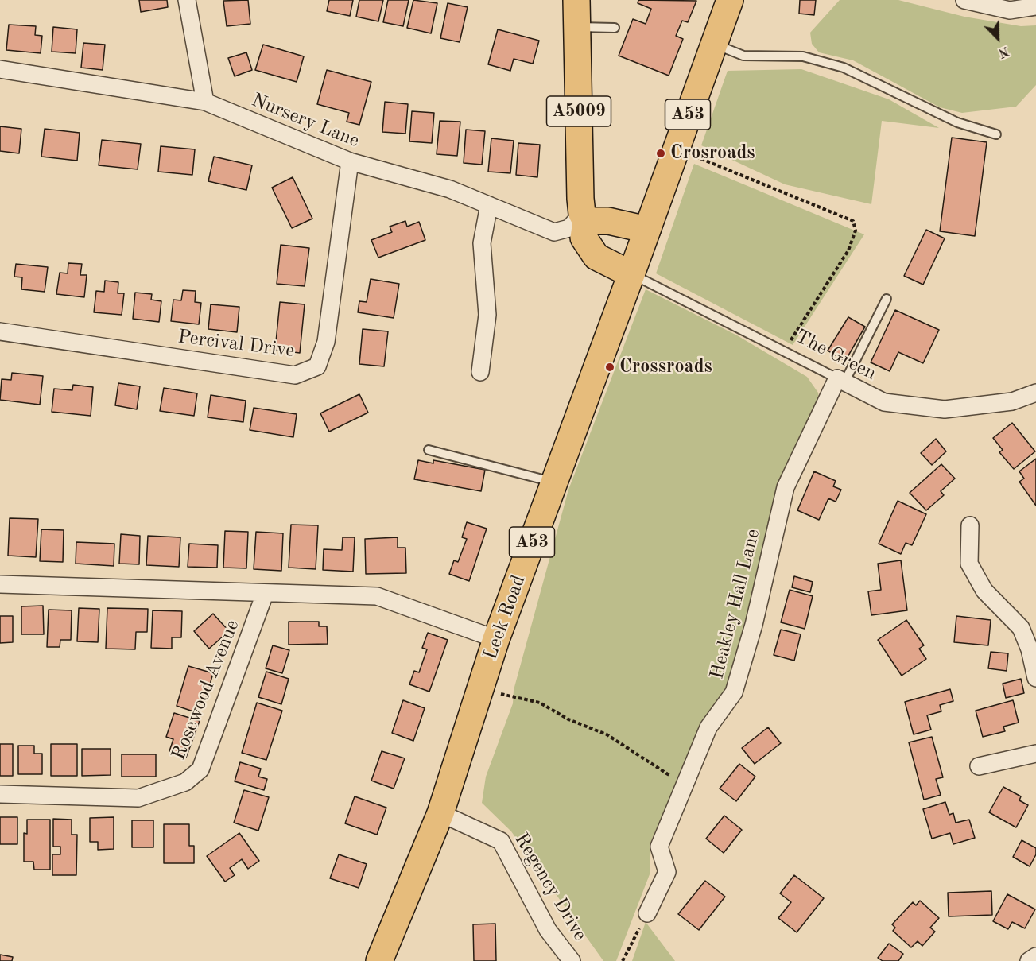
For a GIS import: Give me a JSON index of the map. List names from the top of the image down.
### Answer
{
  "streets": {
    "main road": ["A5009", "A53", "Leek Road"],
    "street": [
      "Nursery Lane",
      "Percival Drive",
      "The Green",
      "Heakley Hall Lane",
      "Rosewood Avenue",
      "Regency Drive"
    ]
  },
  "crossings": [
    ["A5009", "A53"],
    ["A5009", "Nursery Lane"],
    ["A5009", "The Green"],
    ["A5009", "Leek Road"],
    ["A53", "The Green"],
    ["A53", "Leek Road"],
    ["Nursery Lane", "Percival Drive"],
    ["The Green", "Heakley Hall Lane"],
    ["The Green", "Leek Road"],
    ["Leek Road", "Rosewood Avenue"],
    ["Leek Road", "Regency Drive"]
  ],
  "places": ["Crosroads", "Crossroads"],
  "north": "bottom right"
}
